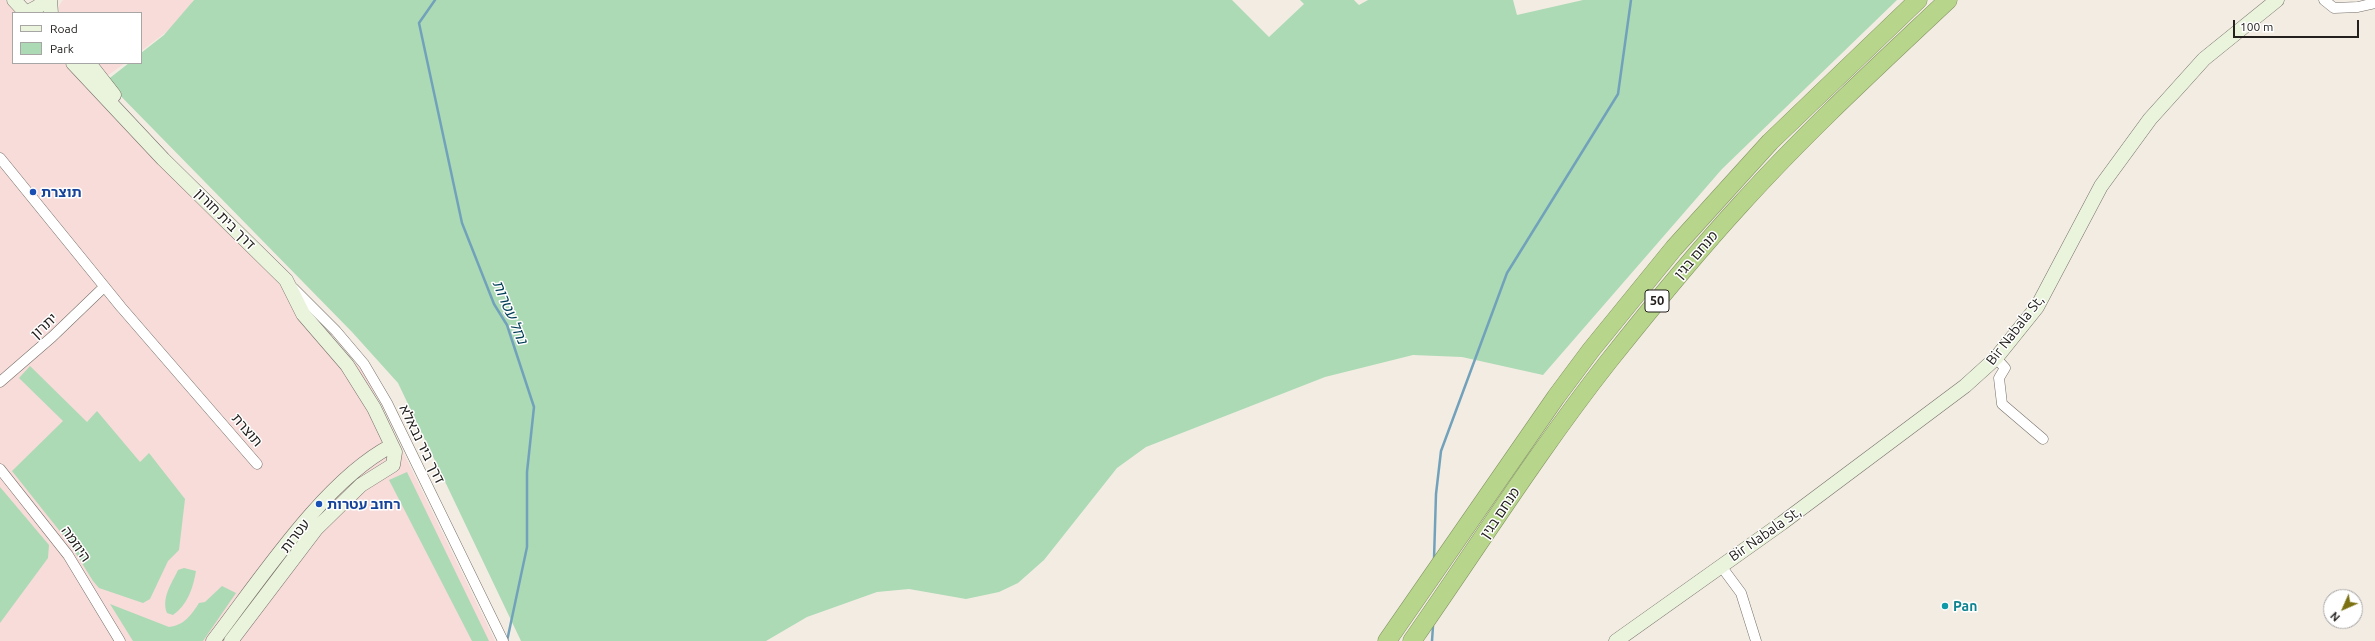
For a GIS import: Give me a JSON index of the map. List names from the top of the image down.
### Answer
{
  "streets": {
    "highway": ["מנחם בגין", "50"],
    "street": [
      "דרך בית חורון",
      "יתרון",
      "Bir Nabala St,",
      "תוצרת",
      "דרך ביר נבאלא",
      "עטרות",
      "היוזמה"
    ]
  },
  "crossings": [
    ["דרך בית חורון", "דרך ביר נבאלא"],
    ["דרך בית חורון", "עטרות"],
    ["יתרון", "תוצרת"],
    ["דרך ביר נבאלא", "עטרות"]
  ],
  "water": ["נחל עטרות"],
  "places": ["תוצרת", "רחוב עטרות", "Pan"],
  "legend": ["Road", "Park"],
  "scale_bar": "100 m",
  "north": "bottom left"
}
